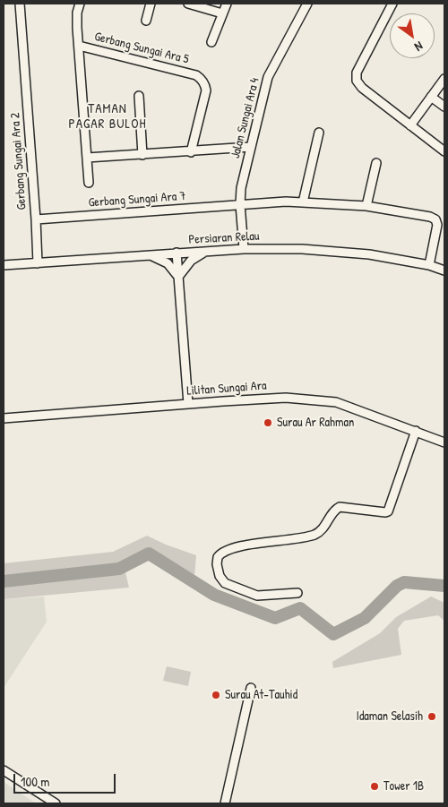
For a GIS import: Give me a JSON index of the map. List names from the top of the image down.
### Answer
{
  "streets": {
    "street": [
      "Gerbang Sungai Ara 5",
      "Jalan Sungai Ara 4",
      "Gerbang Sungai Ara 2",
      "Gerbang Sungai Ara 7",
      "Persiaran Relau",
      "Lilitan Sungai Ara"
    ]
  },
  "crossings": [
    ["Jalan Sungai Ara 4", "Gerbang Sungai Ara 7"],
    ["Jalan Sungai Ara 4", "Persiaran Relau"],
    ["Gerbang Sungai Ara 2", "Gerbang Sungai Ara 7"],
    ["Gerbang Sungai Ara 2", "Persiaran Relau"],
    ["Gerbang Sungai Ara 7", "Persiaran Relau"]
  ],
  "districts": ["TAMAN PAGAR BULOH"],
  "places": [
    "Surau Ar Rahman",
    "Surau At-Tauhid",
    "Idaman Selasih",
    "Tower 1B"
  ],
  "scale_bar": "100 m",
  "north": "bottom right"
}
